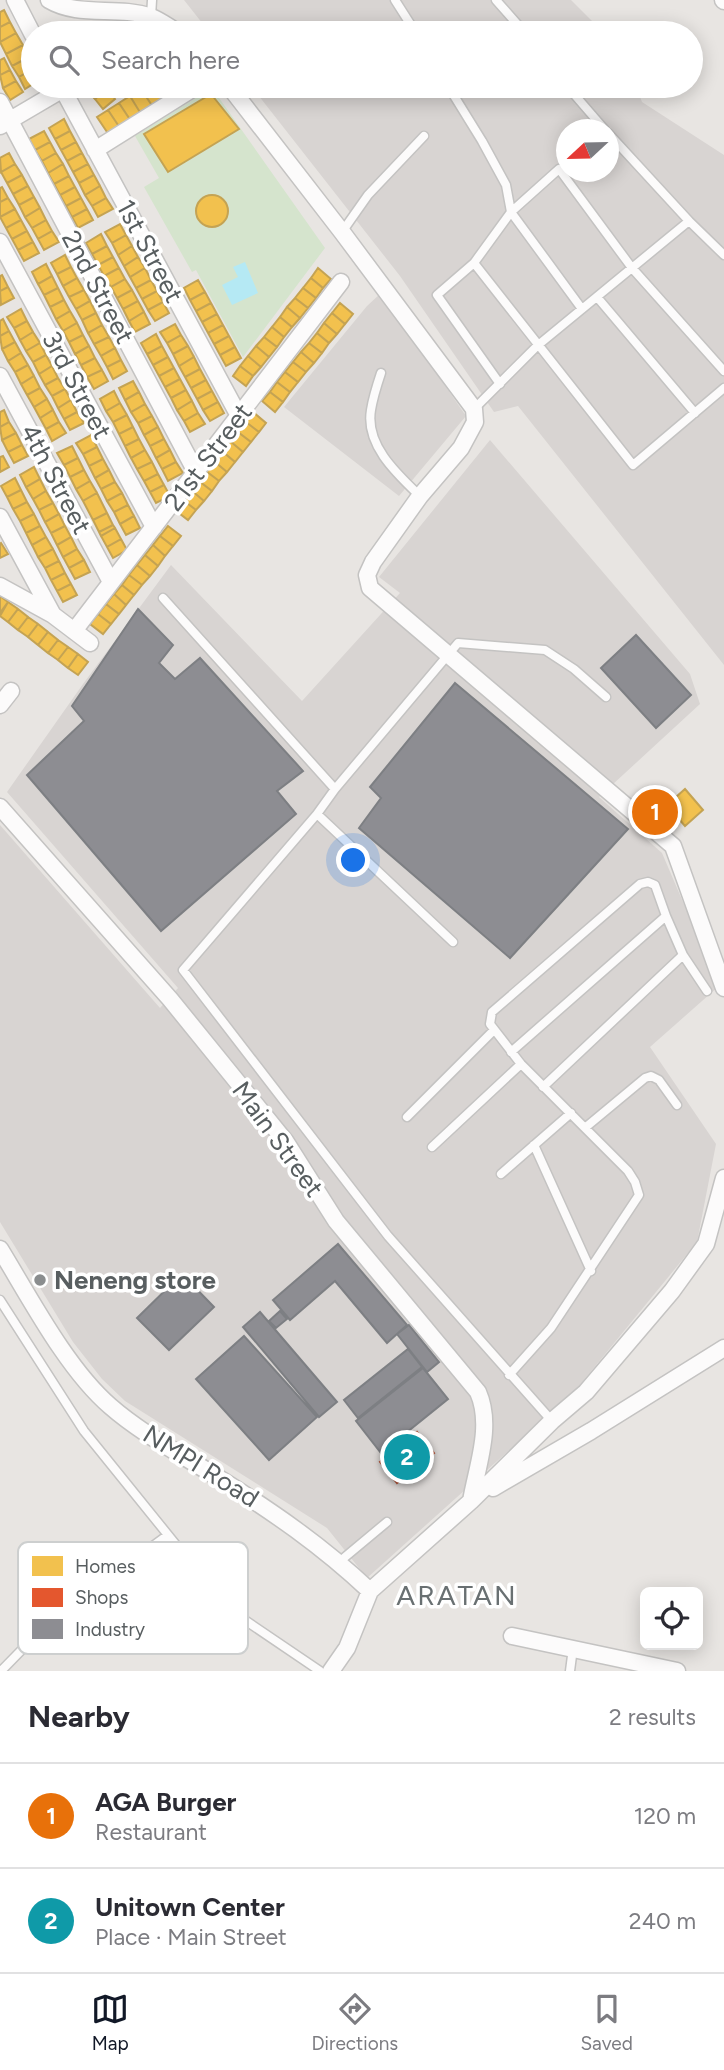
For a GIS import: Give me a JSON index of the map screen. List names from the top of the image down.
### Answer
{
  "streets": {
    "street": [
      "1st Street",
      "2nd Street",
      "3rd Street",
      "21st Street",
      "4th Street",
      "Main Street",
      "NMPI Road"
    ]
  },
  "crossings": [
    ["1st Street", "21st Street"],
    ["2nd Street", "21st Street"],
    ["3rd Street", "21st Street"],
    ["21st Street", "4th Street"]
  ],
  "districts": ["ARATAN"],
  "places": ["Neneng store"],
  "legend": ["Homes", "Shops", "Industry"],
  "north": "left",
  "page": {
    "search": "Search here",
    "pins": ["1", "2"],
    "heading": ["Nearby", "2 results"],
    "list": [
      {
        "mark": "1",
        "name": "AGA Burger",
        "note": "Restaurant",
        "value": "120 m"
      },
      {
        "mark": "2",
        "name": "Unitown Center",
        "note": "Place · Main Street",
        "value": "240 m"
      }
    ],
    "nav": ["Map", "Directions", "Saved"]
  }
}
